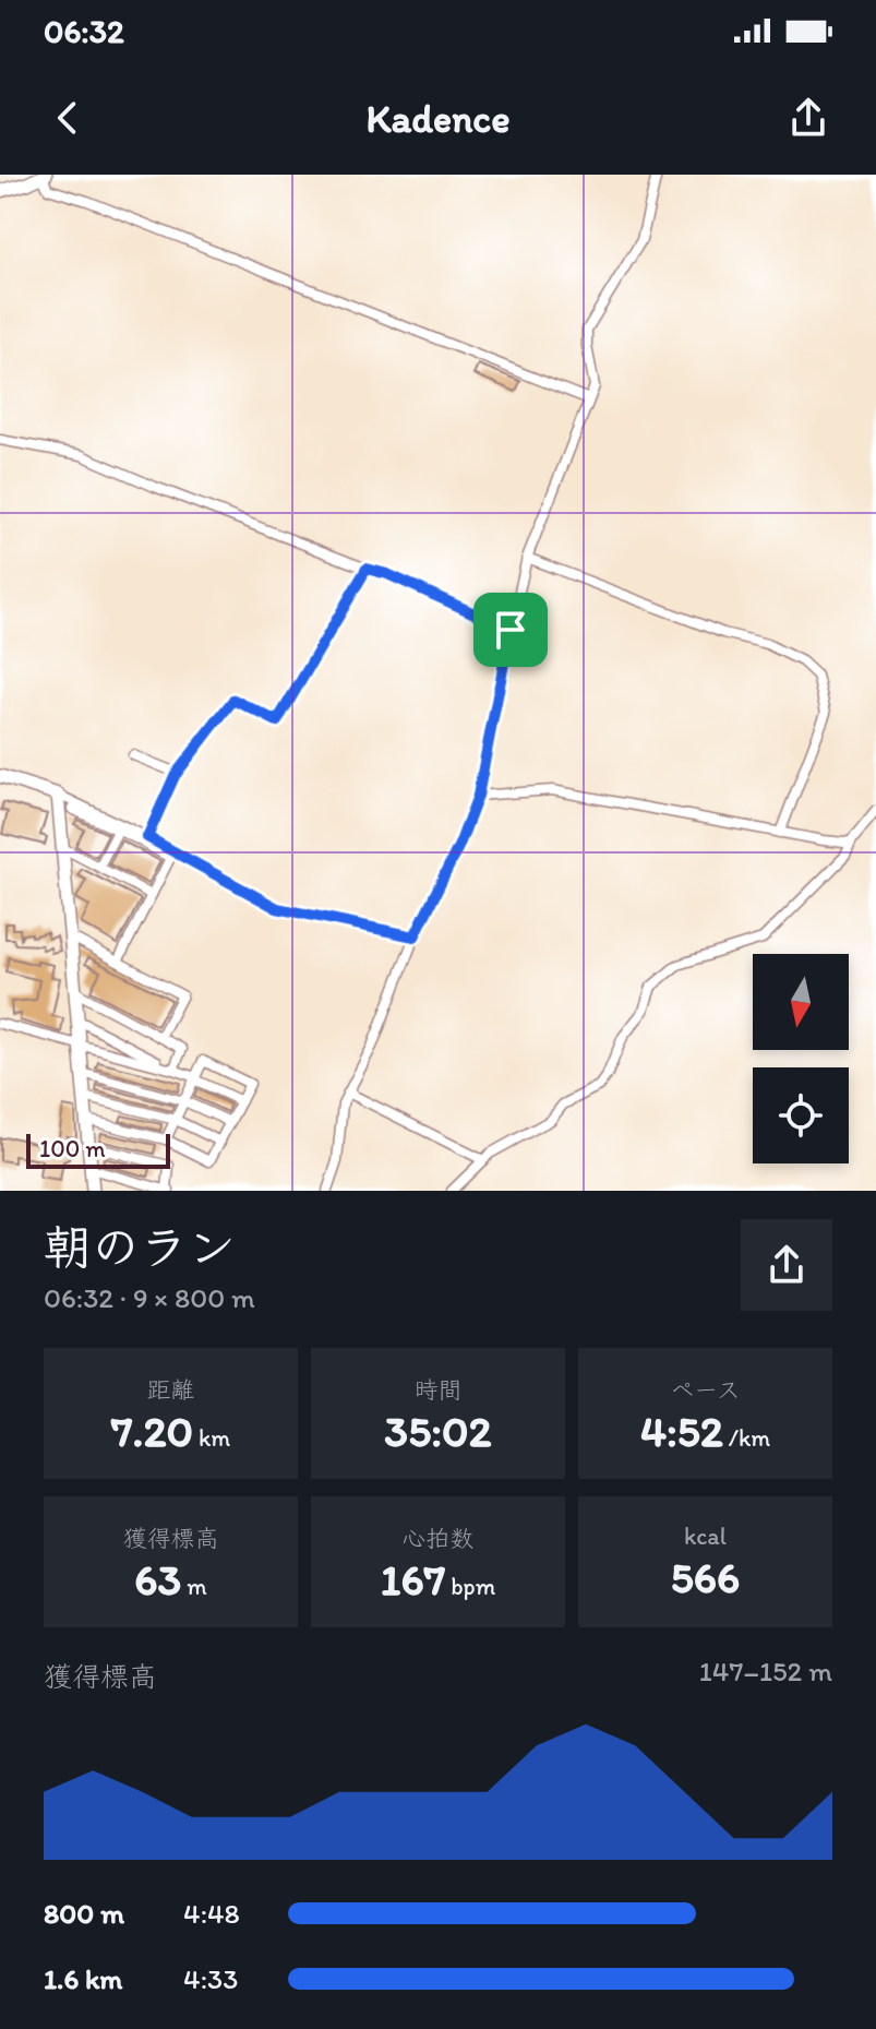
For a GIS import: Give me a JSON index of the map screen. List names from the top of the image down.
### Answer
{
  "scale_bar": "100 m",
  "north": "bottom",
  "page": {
    "status": "06:32",
    "header": "Kadence",
    "scale": "100 m",
    "heading": ["朝のラン", "06:32 · 9 × 800 m"],
    "stats": [
      ["距離", "7.20 km"],
      ["時間", "35:02"],
      ["ペース", "4:52 /km"],
      ["獲得標高", "63 m"],
      ["心拍数", "167 bpm"],
      ["kcal", "566"]
    ],
    "chart": ["獲得標高", "147–152 m"],
    "list": [
      {
        "name": "800 m",
        "note": "4:48"
      },
      {
        "name": "1.6 km",
        "note": "4:33"
      }
    ]
  }
}
